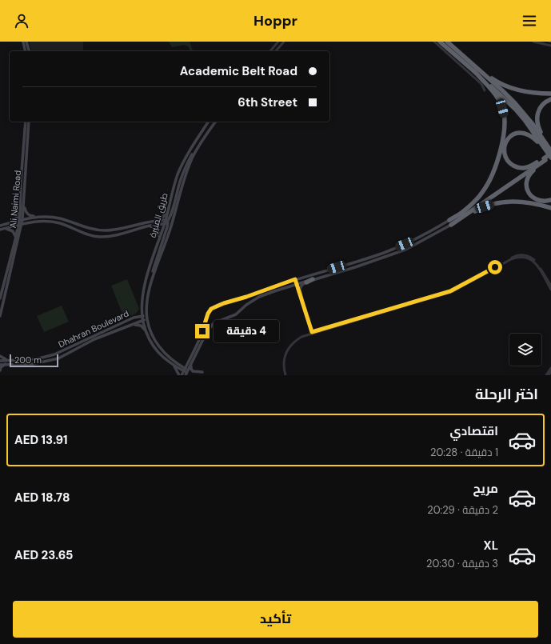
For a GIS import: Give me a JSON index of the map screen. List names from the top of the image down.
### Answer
{
  "streets": {
    "main road": ["Ali Naimi Road", "طريق المنيرة", "Dhahran Boulevard"]
  },
  "crossings": [
    ["طريق المنيرة", "Dhahran Boulevard"]
  ],
  "scale_bar": "200 m",
  "page": {
    "header": "Hoppr",
    "banner": ["Academic Belt Road", "6th Street"],
    "bubble": "4 دقيقة",
    "scale": "200 m",
    "heading": "اختر الرحلة",
    "list": [
      {
        "name": "اقتصادي",
        "note": "1 دقيقة · 20:28",
        "value": "AED 13.91"
      },
      {
        "name": "مريح",
        "note": "2 دقيقة · 20:29",
        "value": "AED 18.78"
      },
      {
        "name": "XL",
        "note": "3 دقيقة · 20:30",
        "value": "AED 23.65"
      }
    ],
    "buttons": "تأكيد"
  }
}
